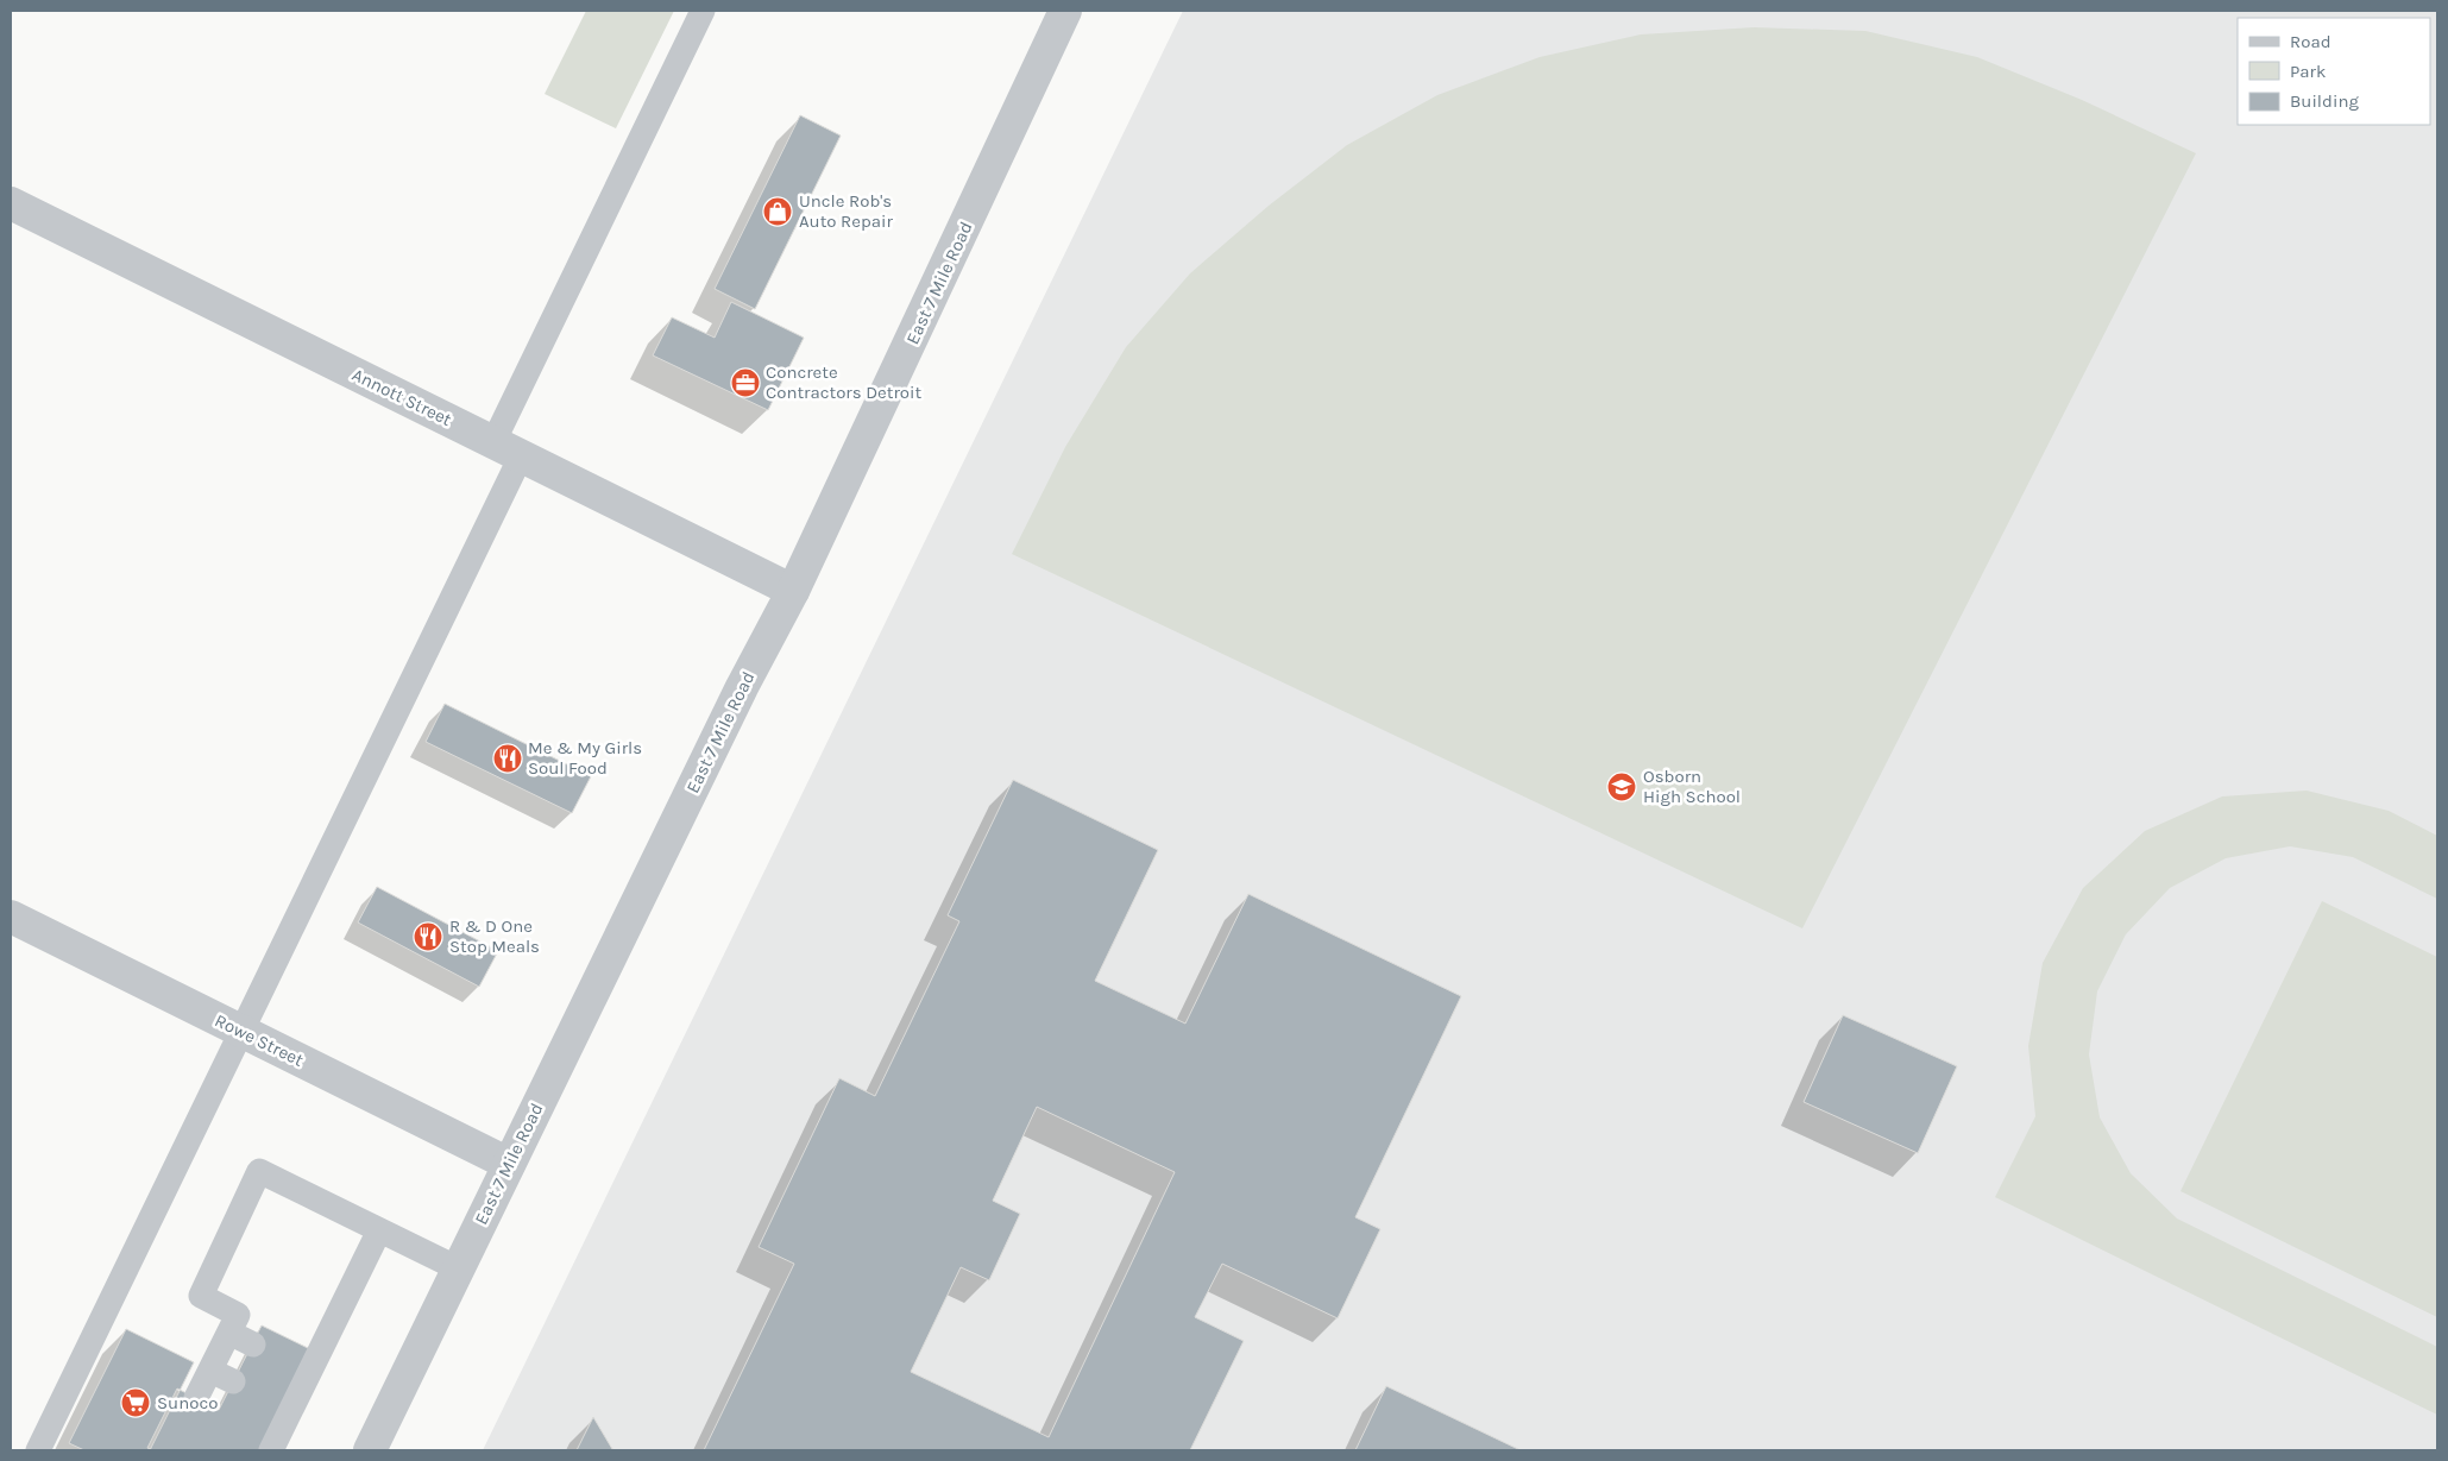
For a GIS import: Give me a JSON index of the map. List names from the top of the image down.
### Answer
{
  "streets": {
    "street": ["East 7 Mile Road", "Annott Street", "Rowe Street"]
  },
  "crossings": [
    ["East 7 Mile Road", "Annott Street"],
    ["East 7 Mile Road", "Rowe Street"]
  ],
  "places": {
    "shop": ["Uncle Rob's Auto Repair"],
    "office": ["Concrete Contractors Detroit"],
    "restaurant": ["Me & My Girls Soul Food", "R & D One Stop Meals"],
    "school or university": ["Osborn High School"],
    "supermarket": ["Sunoco"]
  },
  "legend": ["Road", "Park", "Building"]
}
